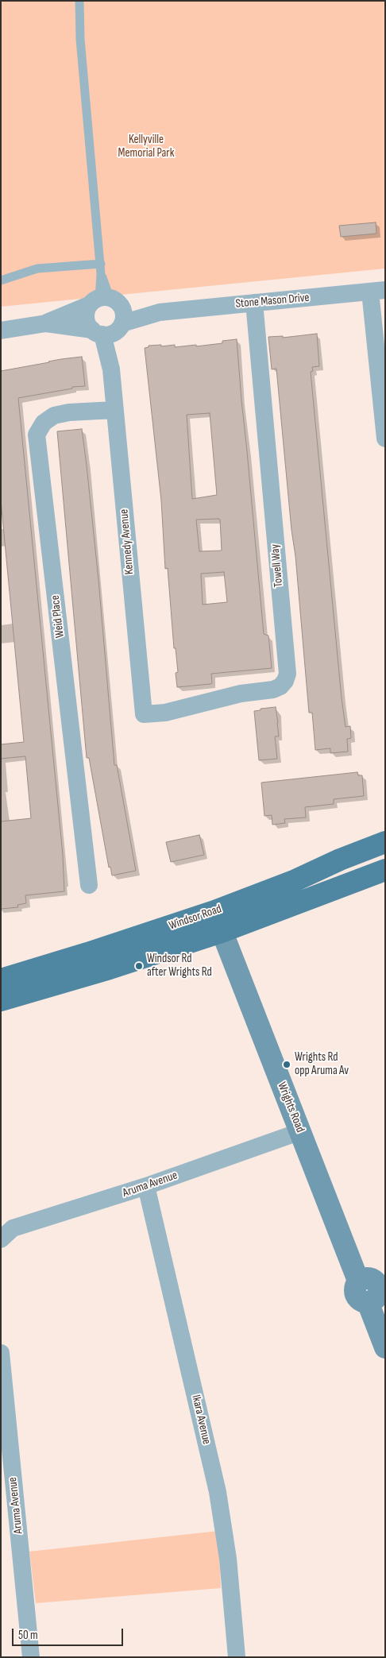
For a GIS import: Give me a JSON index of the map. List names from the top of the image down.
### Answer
{
  "streets": {
    "main road": ["Windsor Road"],
    "street": [
      "Stone Mason Drive",
      "Kennedy Avenue",
      "Towell Way",
      "Weid Place",
      "Wrights Road",
      "Aruma Avenue",
      "Ikara Avenue"
    ]
  },
  "crossings": [
    ["Stone Mason Drive", "Kennedy Avenue"],
    ["Stone Mason Drive", "Towell Way"],
    ["Kennedy Avenue", "Towell Way"],
    ["Kennedy Avenue", "Weid Place"],
    ["Windsor Road", "Wrights Road"],
    ["Wrights Road", "Aruma Avenue"],
    ["Aruma Avenue", "Ikara Avenue"]
  ],
  "parks": ["Kellyville Memorial Park"],
  "places": ["Windsor Rd after Wrights Rd", "Wrights Rd opp Aruma Av"],
  "scale_bar": "50 m"
}
